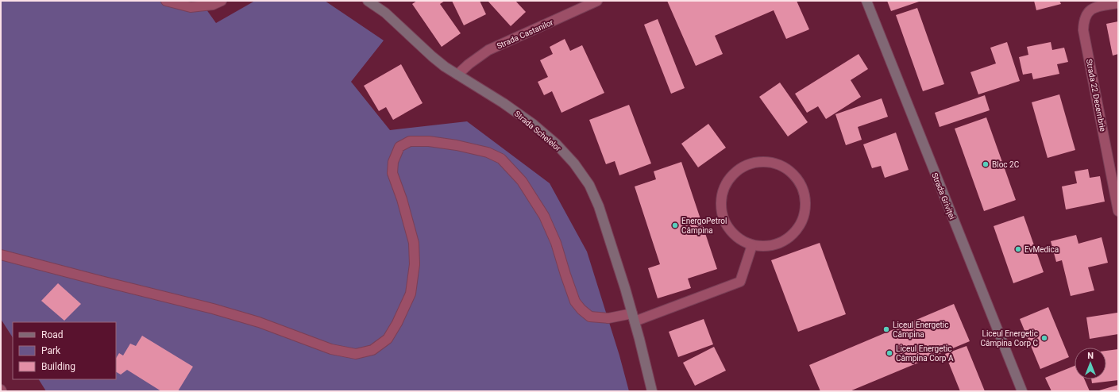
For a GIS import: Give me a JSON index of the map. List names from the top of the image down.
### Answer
{
  "streets": {
    "main road": ["Strada Schelelor", "Strada Griviței"],
    "street": ["Strada Castanilor", "Strada 22 Decembrie"]
  },
  "crossings": [
    ["Strada Castanilor", "Strada Schelelor"]
  ],
  "places": [
    "Bloc 2C",
    "EnergoPetrol Câmpina",
    "EvMedica",
    "Liceul Energetic Câmpina",
    "Liceul Energetic Câmpina Corp C",
    "Liceul Energetic Câmpina Corp A"
  ],
  "legend": ["Road", "Park", "Building"],
  "north": "top"
}
